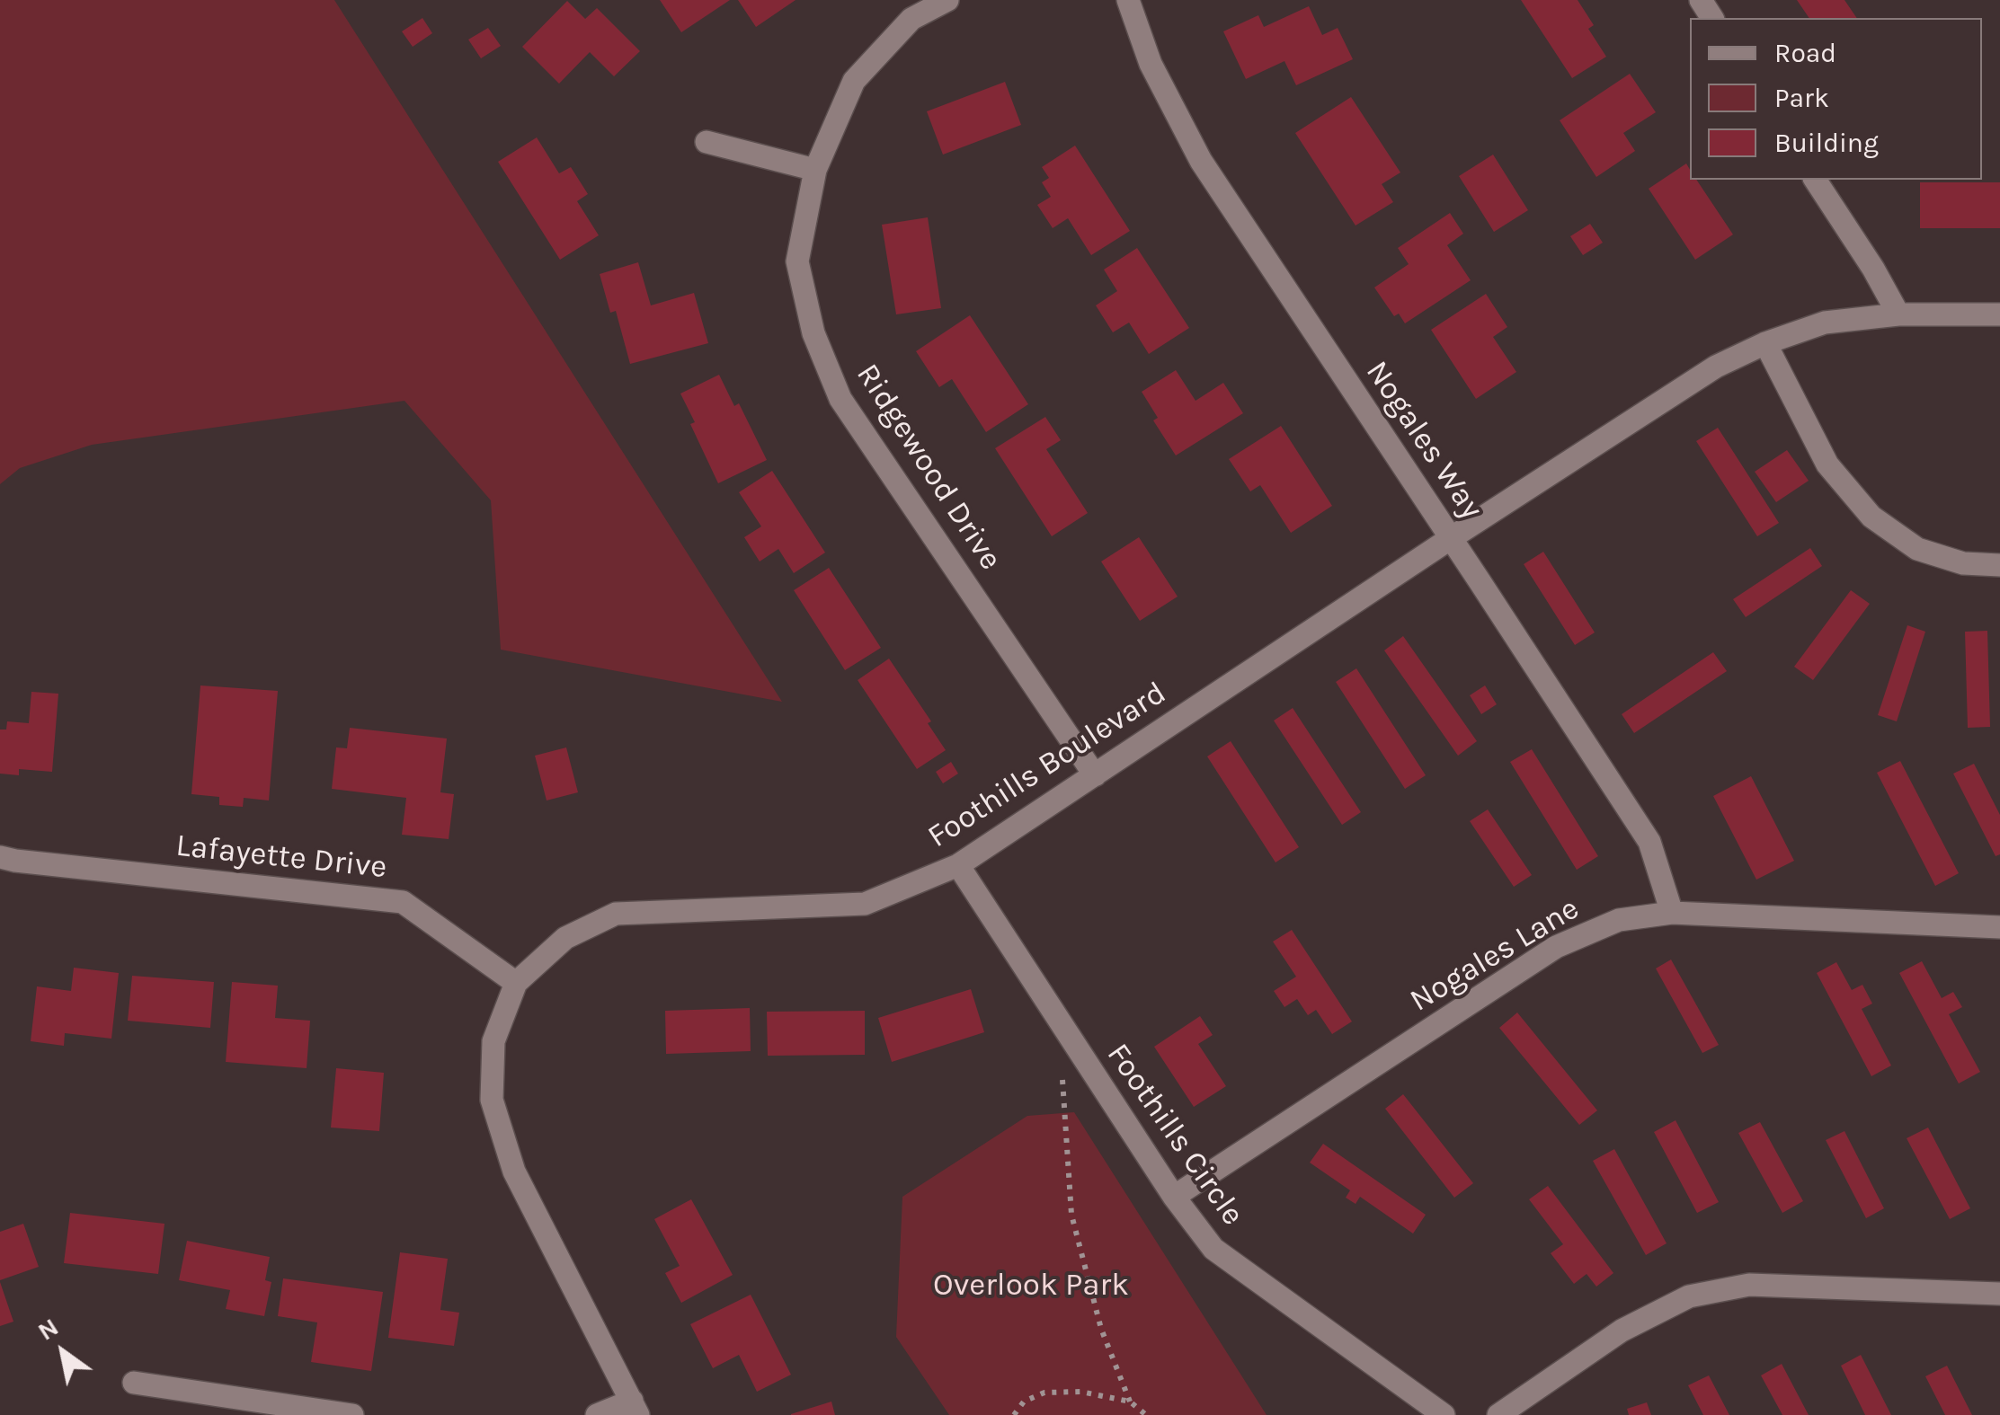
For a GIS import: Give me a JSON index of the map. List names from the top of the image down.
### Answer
{
  "streets": {
    "street": [
      "Nogales Way",
      "Ridgewood Drive",
      "Foothills Boulevard",
      "Lafayette Drive",
      "Nogales Lane",
      "Foothills Circle"
    ]
  },
  "crossings": [
    ["Nogales Way", "Foothills Boulevard"],
    ["Nogales Way", "Nogales Lane"],
    ["Ridgewood Drive", "Foothills Boulevard"],
    ["Foothills Boulevard", "Lafayette Drive"],
    ["Foothills Boulevard", "Foothills Circle"],
    ["Nogales Lane", "Foothills Circle"]
  ],
  "parks": ["Overlook Park"],
  "legend": ["Road", "Park", "Building"],
  "north": "top left"
}
